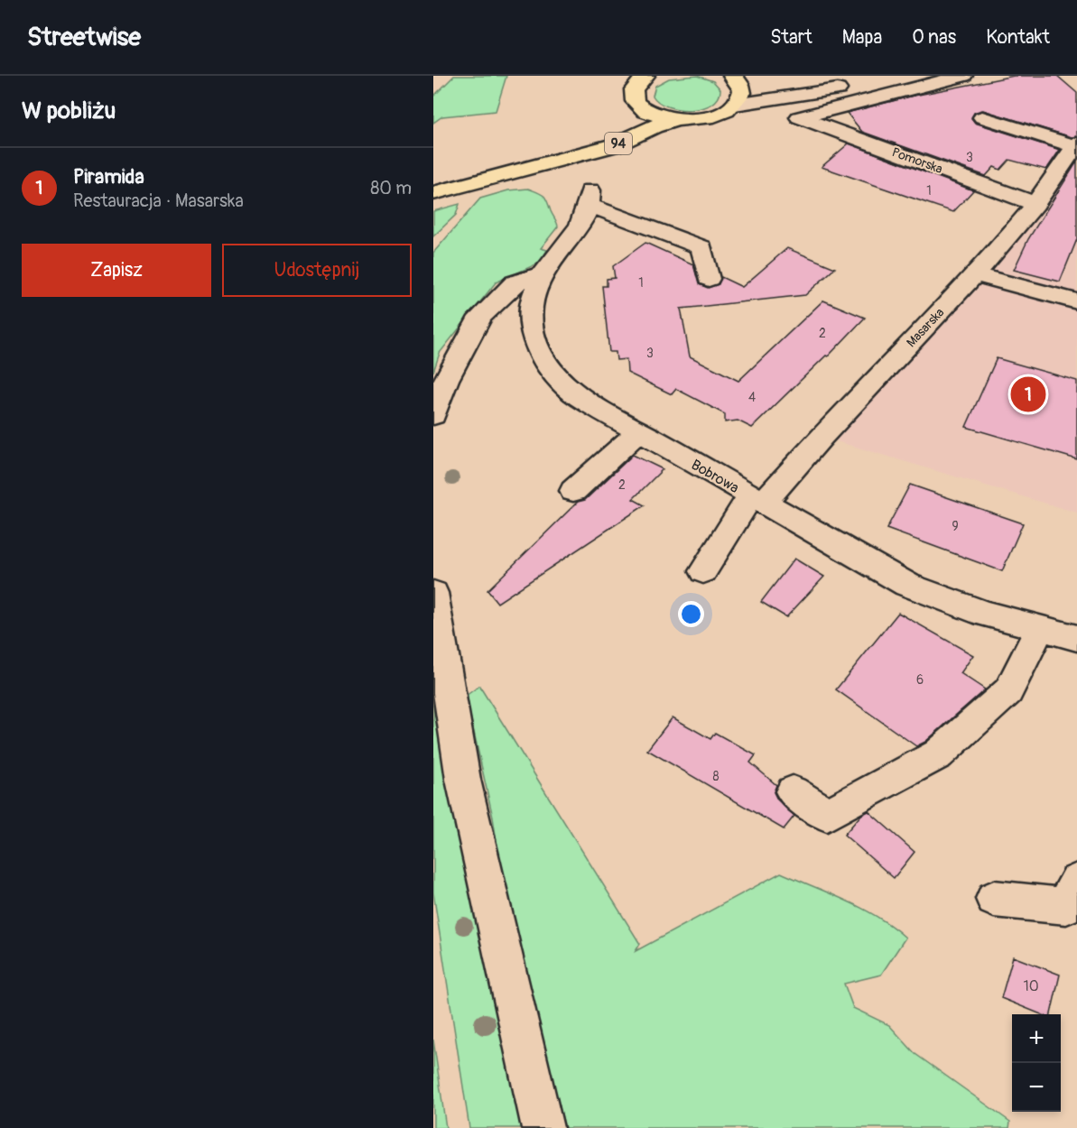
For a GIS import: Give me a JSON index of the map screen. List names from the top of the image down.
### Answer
{
  "streets": {
    "main road": ["94"],
    "street": ["Pomorska", "Masarska", "Bobrowa"]
  },
  "crossings": [
    ["Pomorska", "Masarska"],
    ["Masarska", "Bobrowa"]
  ],
  "house_numbers": [
    "3",
    "1",
    "1",
    "2",
    "3",
    "4",
    "2",
    "9",
    "6",
    "8",
    "10"
  ],
  "page": {
    "header": "Streetwise",
    "nav": [
      "Start",
      "Mapa",
      "O nas",
      "Kontakt"
    ],
    "heading": "W pobliżu",
    "list": [
      {
        "mark": "1",
        "name": "Piramida",
        "note": "Restauracja · Masarska",
        "value": "80 m"
      }
    ],
    "buttons": ["Zapisz", "Udostępnij"],
    "pins": "1",
    "map_buttons": ["+", "−"]
  }
}
